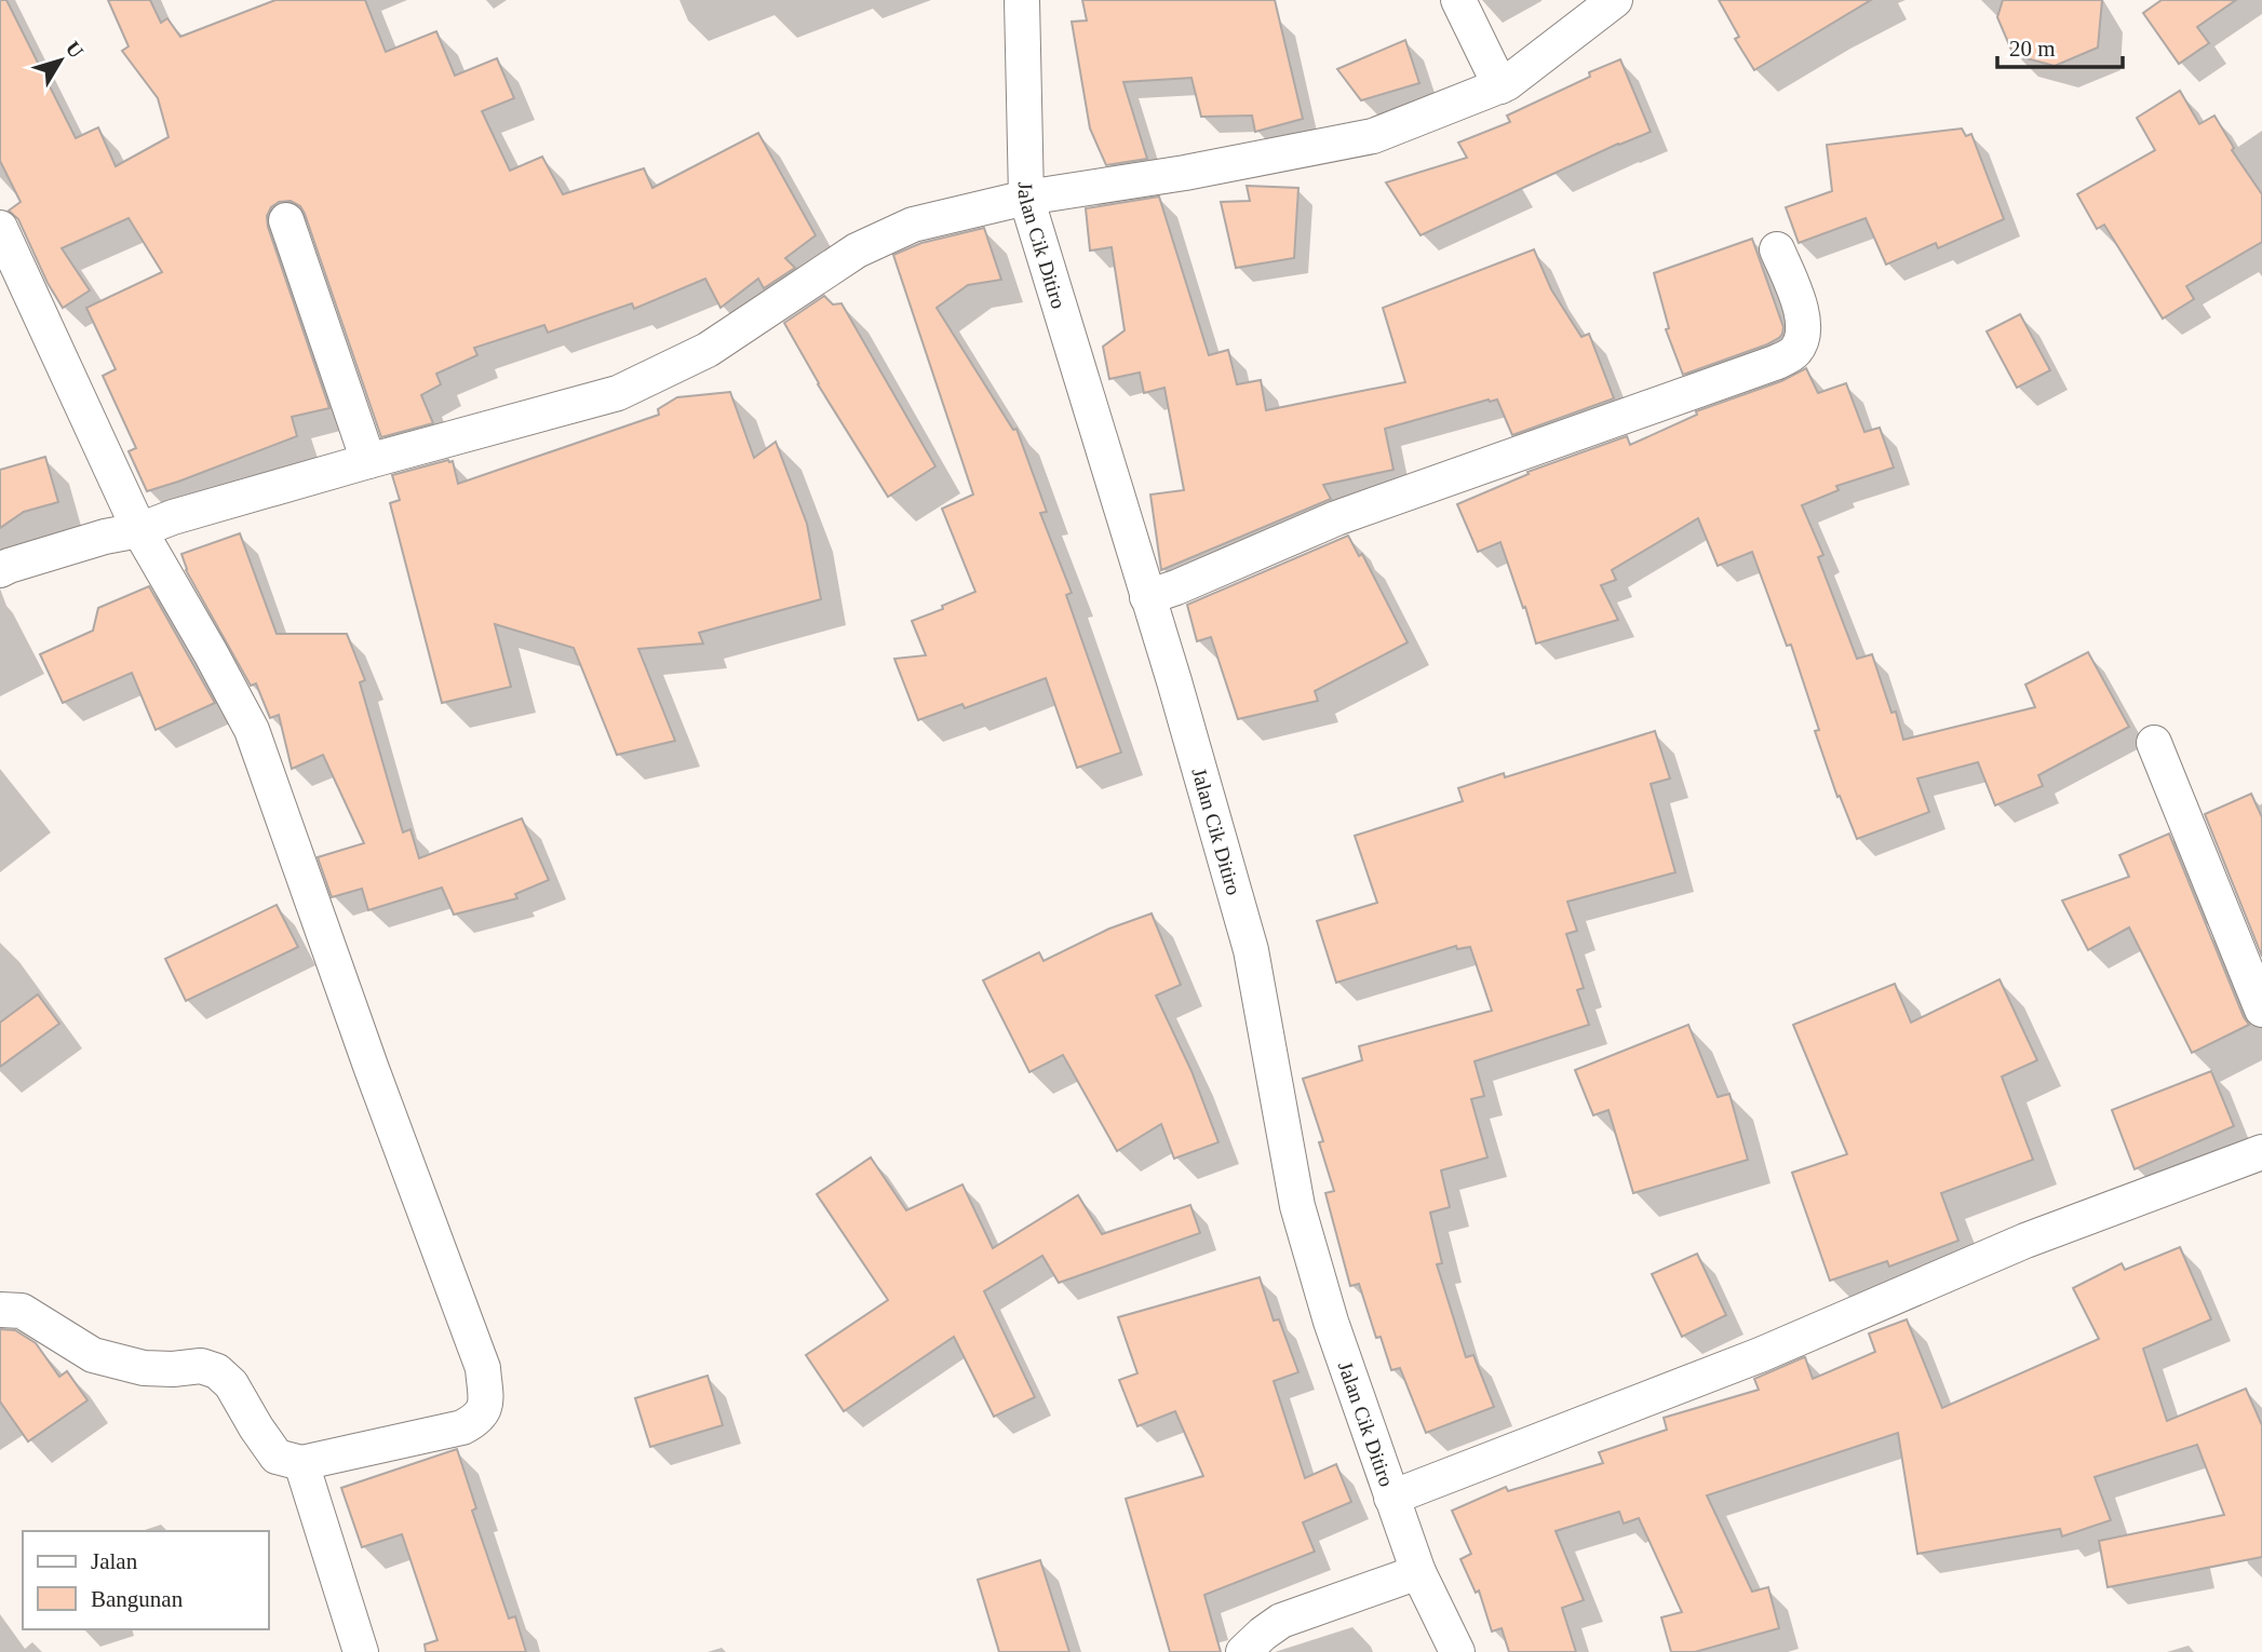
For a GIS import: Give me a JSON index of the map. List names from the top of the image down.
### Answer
{
  "streets": {
    "street": ["Jalan Cik Ditiro"]
  },
  "legend": ["Jalan", "Bangunan"],
  "scale_bar": "20 m",
  "north": "top right"
}
